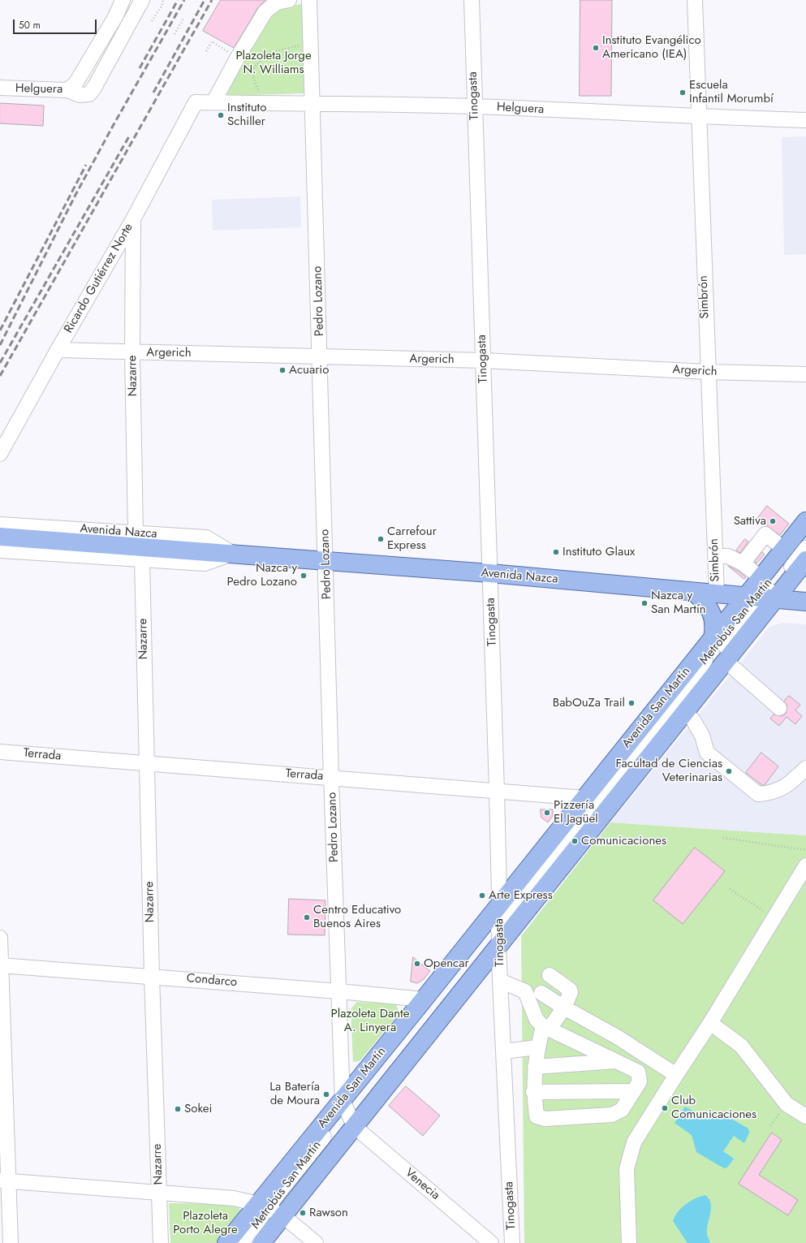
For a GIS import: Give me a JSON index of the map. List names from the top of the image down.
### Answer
{
  "streets": {
    "main road": ["Avenida Nazca", "Avenida San Martín"],
    "street": [
      "Helguera",
      "Tinogasta",
      "Ricardo Gutiérrez Norte",
      "Simbrón",
      "Pedro Lozano",
      "Argerich",
      "Nazarre",
      "Metrobús San Martín",
      "Terrada",
      "Condarco",
      "Venecia"
    ]
  },
  "crossings": [
    ["Helguera", "Tinogasta"],
    ["Helguera", "Ricardo Gutiérrez Norte"],
    ["Helguera", "Simbrón"],
    ["Helguera", "Pedro Lozano"],
    ["Tinogasta", "Argerich"],
    ["Tinogasta", "Avenida Nazca"],
    ["Tinogasta", "Avenida San Martín"],
    ["Tinogasta", "Terrada"],
    ["Ricardo Gutiérrez Norte", "Argerich"],
    ["Ricardo Gutiérrez Norte", "Nazarre"],
    ["Simbrón", "Argerich"],
    ["Simbrón", "Avenida Nazca"],
    ["Pedro Lozano", "Argerich"],
    ["Pedro Lozano", "Avenida Nazca"],
    ["Pedro Lozano", "Avenida San Martín"],
    ["Pedro Lozano", "Terrada"],
    ["Pedro Lozano", "Condarco"],
    ["Pedro Lozano", "Venecia"],
    ["Argerich", "Nazarre"],
    ["Nazarre", "Avenida Nazca"],
    ["Nazarre", "Terrada"],
    ["Nazarre", "Condarco"],
    ["Avenida Nazca", "Metrobús San Martín"],
    ["Avenida Nazca", "Avenida San Martín"],
    ["Metrobús San Martín", "Avenida San Martín"],
    ["Metrobús San Martín", "Terrada"],
    ["Avenida San Martín", "Terrada"],
    ["Avenida San Martín", "Condarco"],
    ["Avenida San Martín", "Venecia"]
  ],
  "parks": ["Plazoleta Jorge N. Williams", "Plazoleta Dante A. Linyera", "Plazoleta Porto Alegre"],
  "places": [
    "Instituto Evangélico Americano (IEA)",
    "Escuela Infantil Morumbí",
    "Instituto Schiller",
    "Acuario",
    "Sattiva",
    "Carrefour Express",
    "Instituto Glaux",
    "Nazca y Pedro Lozano",
    "Nazca y San Martín",
    "BabOuZa Trail",
    "Facultad de Ciencias Veterinarias",
    "Pizzería El Jagüel",
    "Comunicaciones",
    "Arte Express",
    "Centro Educativo Buenos Aires",
    "Opencar",
    "La Batería de Moura",
    "Club Comunicaciones",
    "Sokei",
    "Rawson"
  ],
  "scale_bar": "50 m"
}
